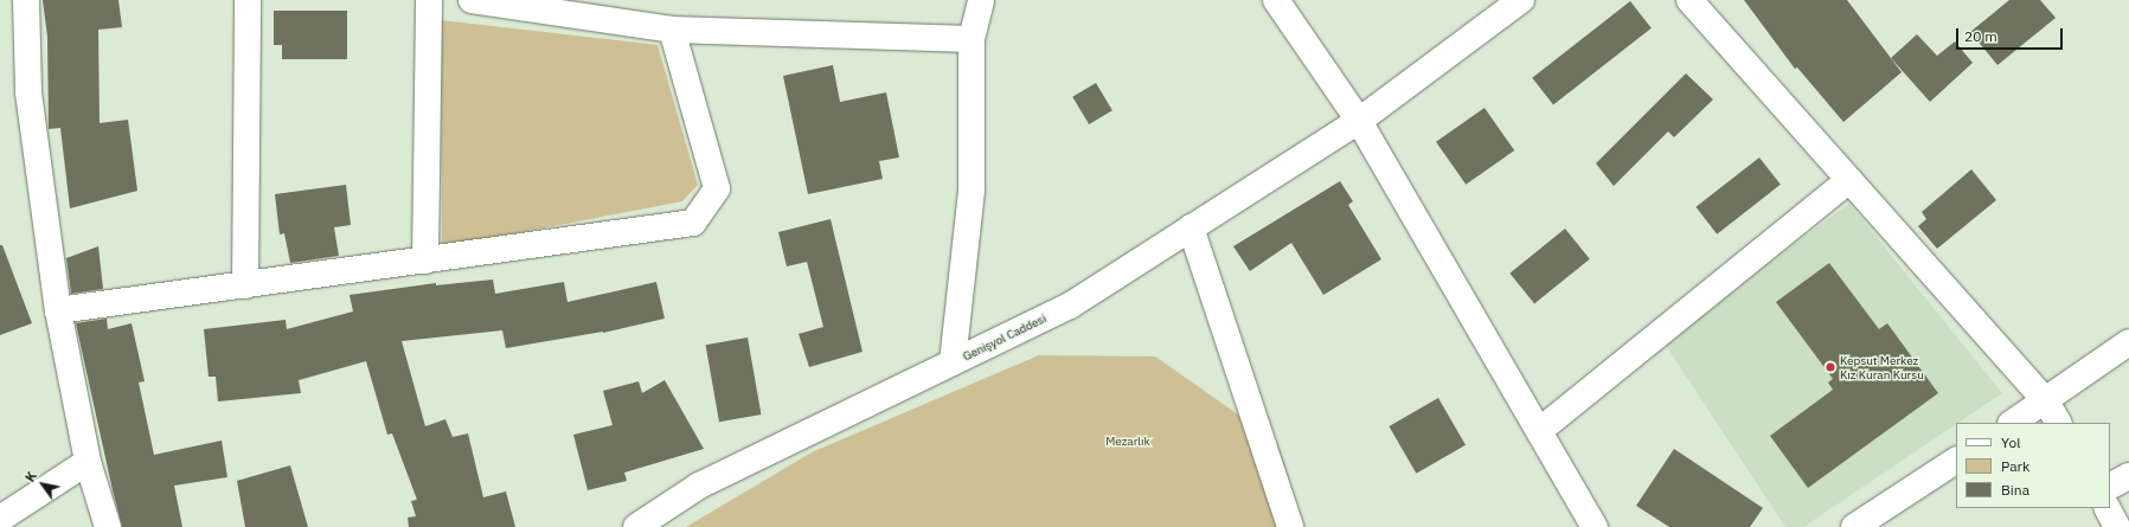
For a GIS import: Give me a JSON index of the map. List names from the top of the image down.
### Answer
{
  "streets": {
    "street": ["Genişyol Caddesi"]
  },
  "parks": ["Mezarlık"],
  "places": ["Kepsut Merkez Kız Kuran Kursu"],
  "legend": ["Yol", "Park", "Bina"],
  "scale_bar": "20 m",
  "north": "top left"
}
